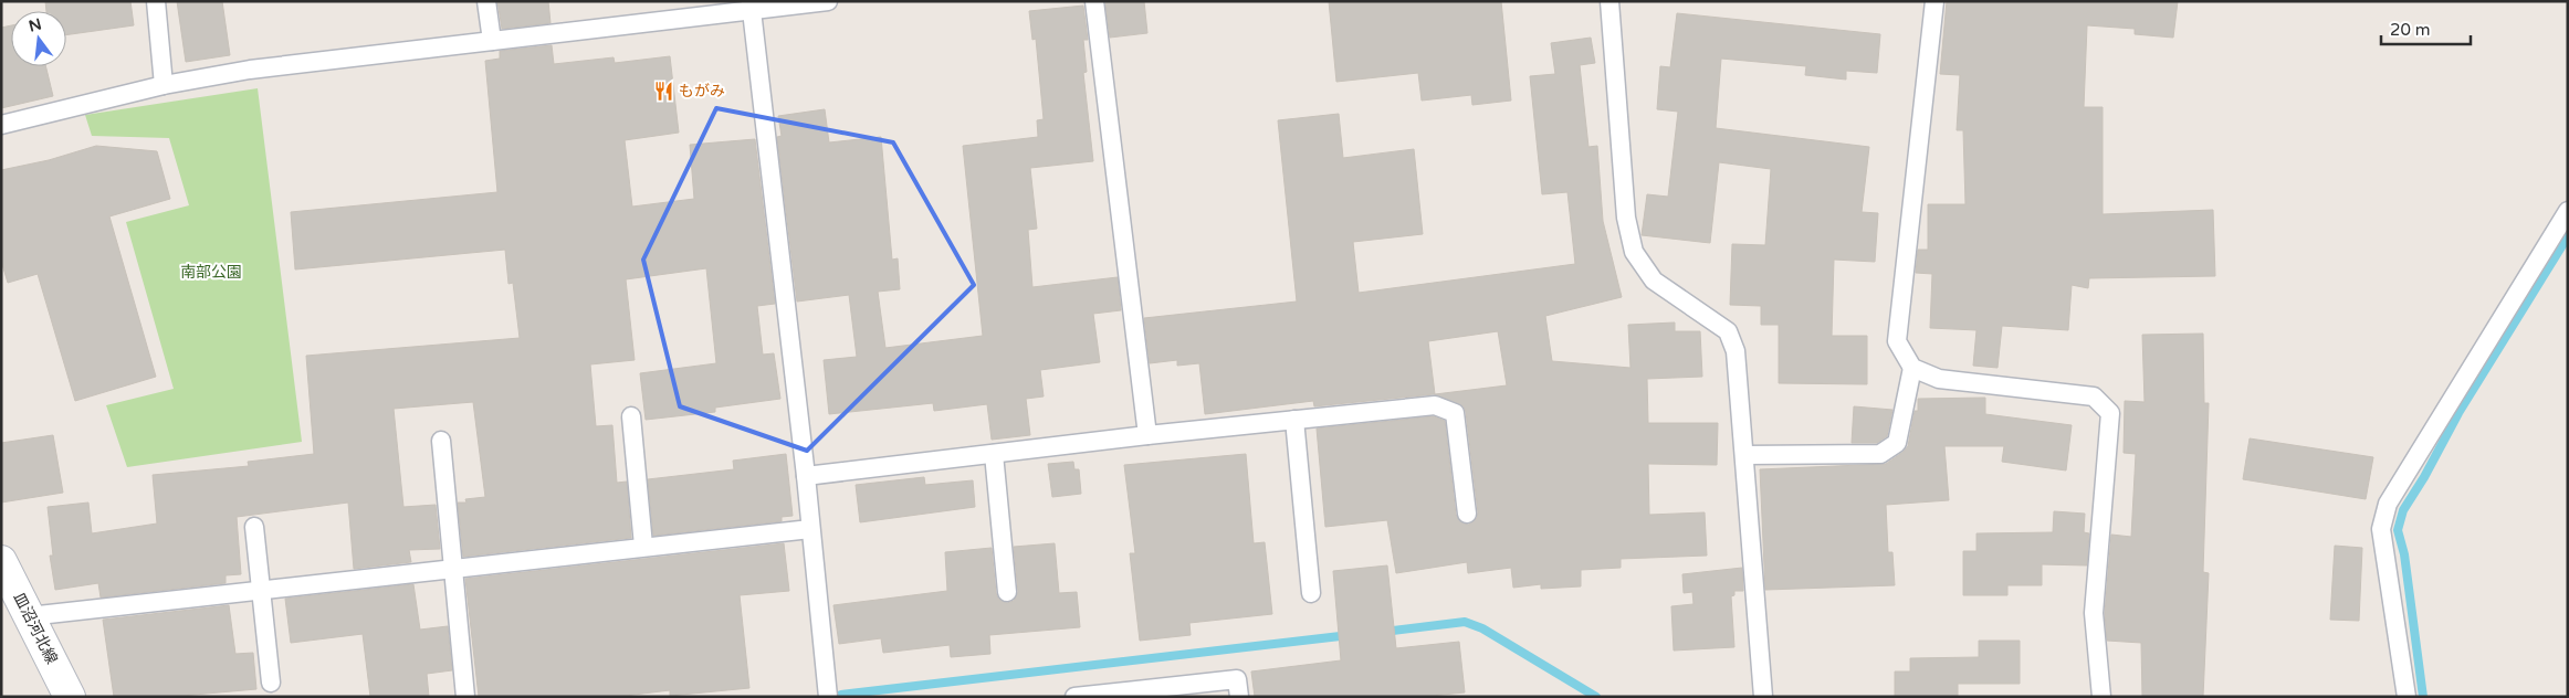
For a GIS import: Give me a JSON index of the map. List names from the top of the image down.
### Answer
{
  "streets": {
    "main road": ["皿沼河北線"]
  },
  "parks": ["南部公園"],
  "places": {
    "restaurant": ["もがみ"]
  },
  "scale_bar": "20 m",
  "north": "top"
}
